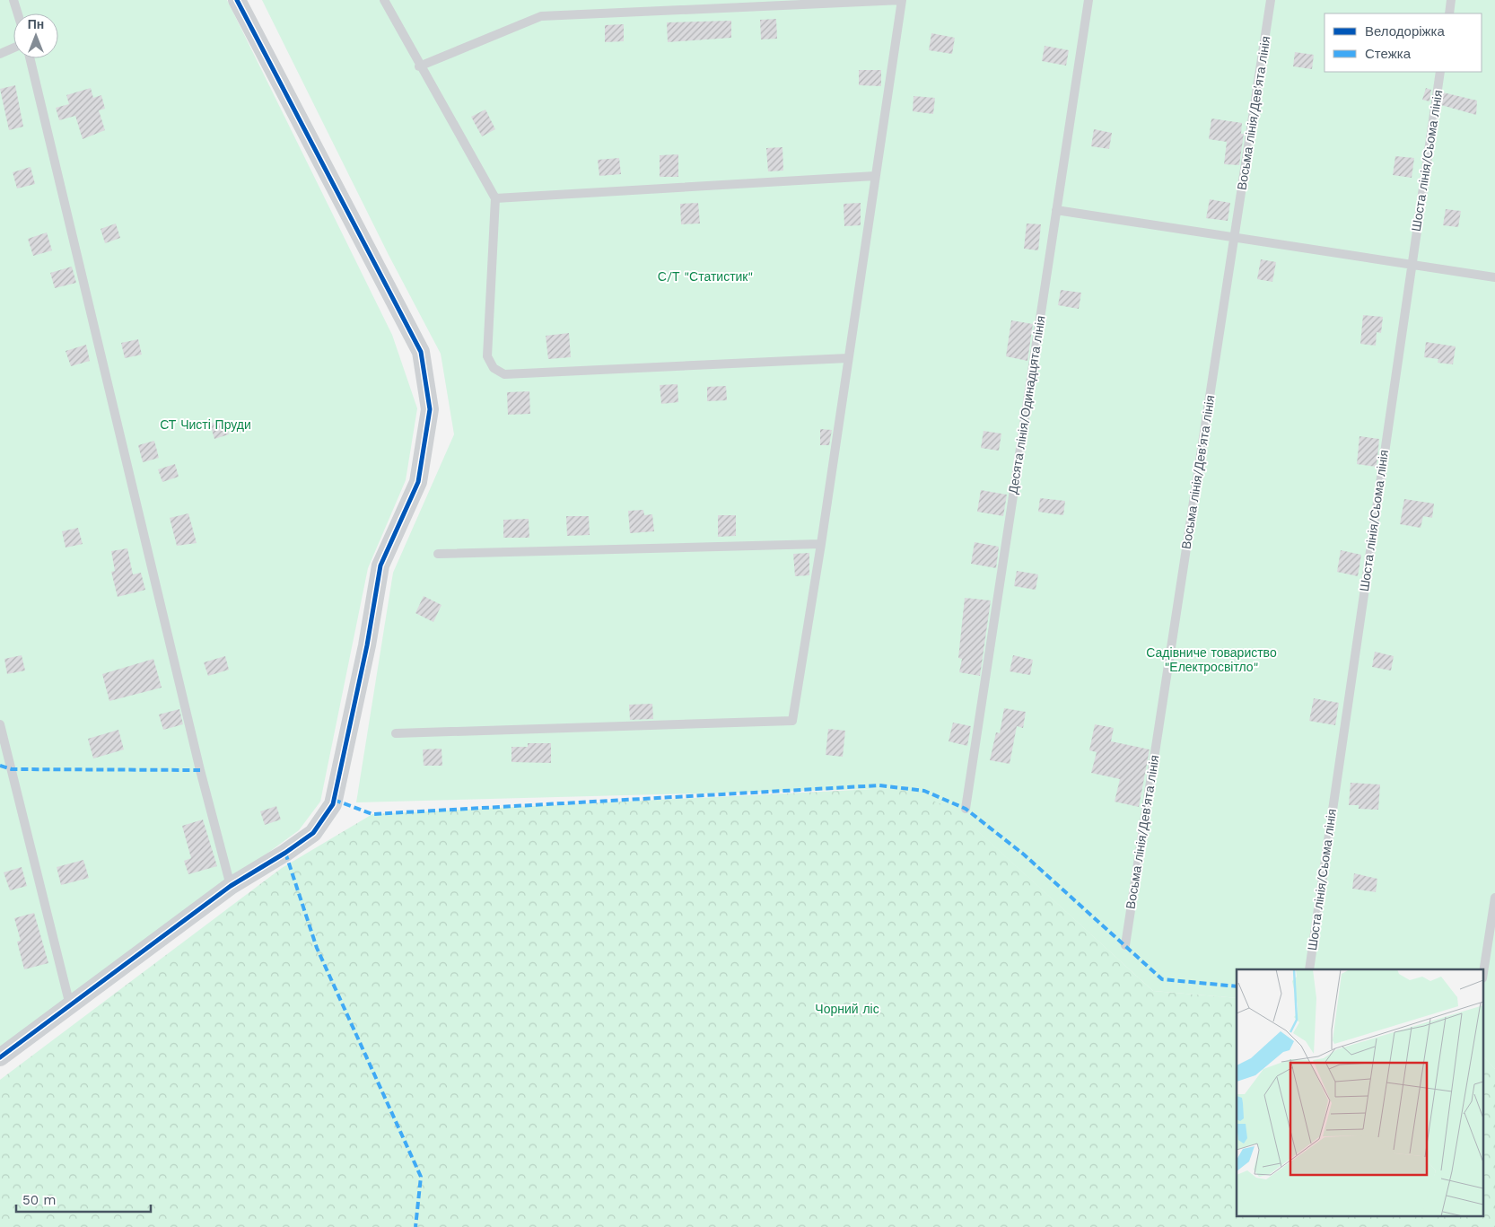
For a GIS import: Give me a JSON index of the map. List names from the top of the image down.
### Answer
{
  "streets": {
    "lane": ["Восьма лінія/Дев'ята лінія", "Шоста лінія/Сьома лінія", "Десята лінія/Одинадцята лінія"]
  },
  "parks": [
    "С/Т \"Статистик\"",
    "СТ Чисті Пруди",
    "Садівниче товариство \"Електросвітло\"",
    "Чорний ліс"
  ],
  "legend": ["Велодоріжка", "Стежка"],
  "scale_bar": "50 m",
  "north": "top"
}
